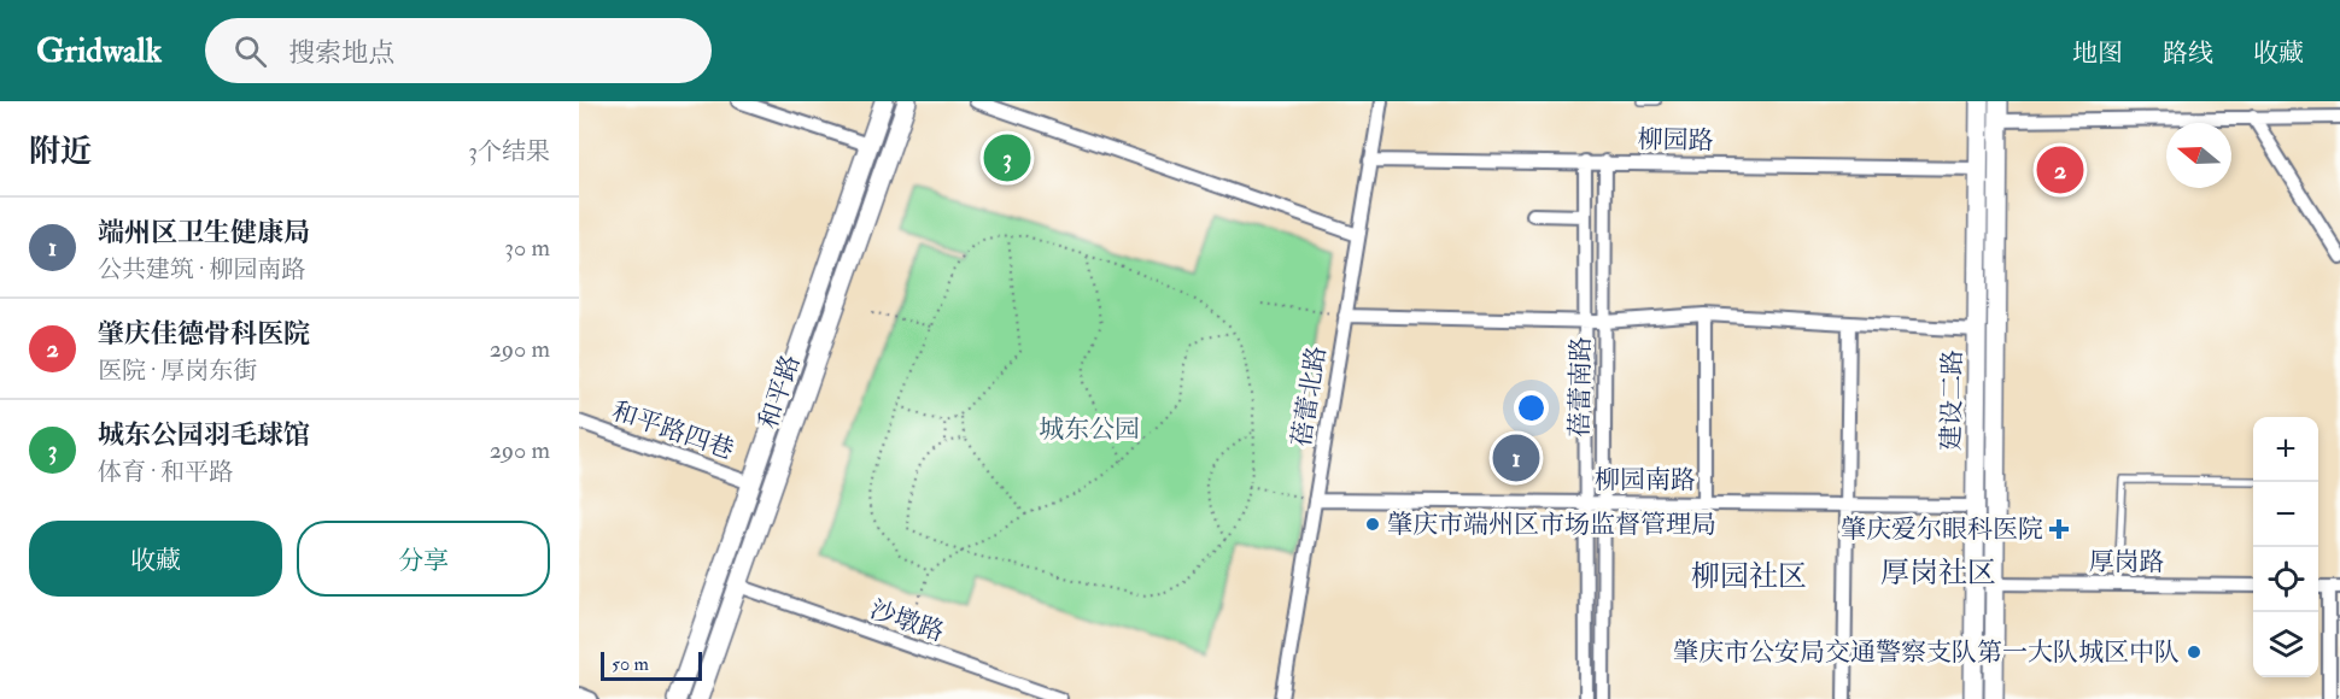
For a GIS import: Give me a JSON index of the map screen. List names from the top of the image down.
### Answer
{
  "streets": {
    "main road": ["和平路", "建设二路"],
    "street": [
      "柳园路",
      "蓓蕾南路",
      "蓓蕾北路",
      "和平路四巷",
      "柳园南路",
      "厚岗路",
      "沙墩路"
    ]
  },
  "crossings": [
    ["柳园路", "蓓蕾南路"],
    ["柳园路", "蓓蕾北路"],
    ["柳园路", "建设二路"],
    ["蓓蕾南路", "柳园南路"],
    ["和平路", "和平路四巷"],
    ["和平路", "沙墩路"],
    ["蓓蕾北路", "柳园南路"],
    ["建设二路", "柳园南路"],
    ["建设二路", "厚岗路"]
  ],
  "districts": ["厚岗社区", "柳园社区"],
  "parks": ["城东公园"],
  "places": {
    "other": ["肇庆市端州区市场监督管理局", "肇庆市公安局交通警察支队第一大队城区中队"],
    "health": ["肇庆爱尔眼科医院"]
  },
  "scale_bar": "50 m",
  "north": "left",
  "page": {
    "header": "Gridwalk",
    "search": "搜索地点",
    "nav": ["地图", "路线", "收藏"],
    "heading": ["附近", "3个结果"],
    "pins": ["3", "2", "1"],
    "list": [
      {
        "mark": "1",
        "name": "端州区卫生健康局",
        "note": "公共建筑 · 柳园南路",
        "value": "30 m"
      },
      {
        "mark": "2",
        "name": "肇庆佳德骨科医院",
        "note": "医院 · 厚岗东街",
        "value": "290 m"
      },
      {
        "mark": "3",
        "name": "城东公园羽毛球馆",
        "note": "体育 · 和平路",
        "value": "290 m"
      }
    ],
    "map_buttons": ["+", "−"],
    "buttons": ["收藏", "分享"],
    "scale": "50 m"
  }
}
